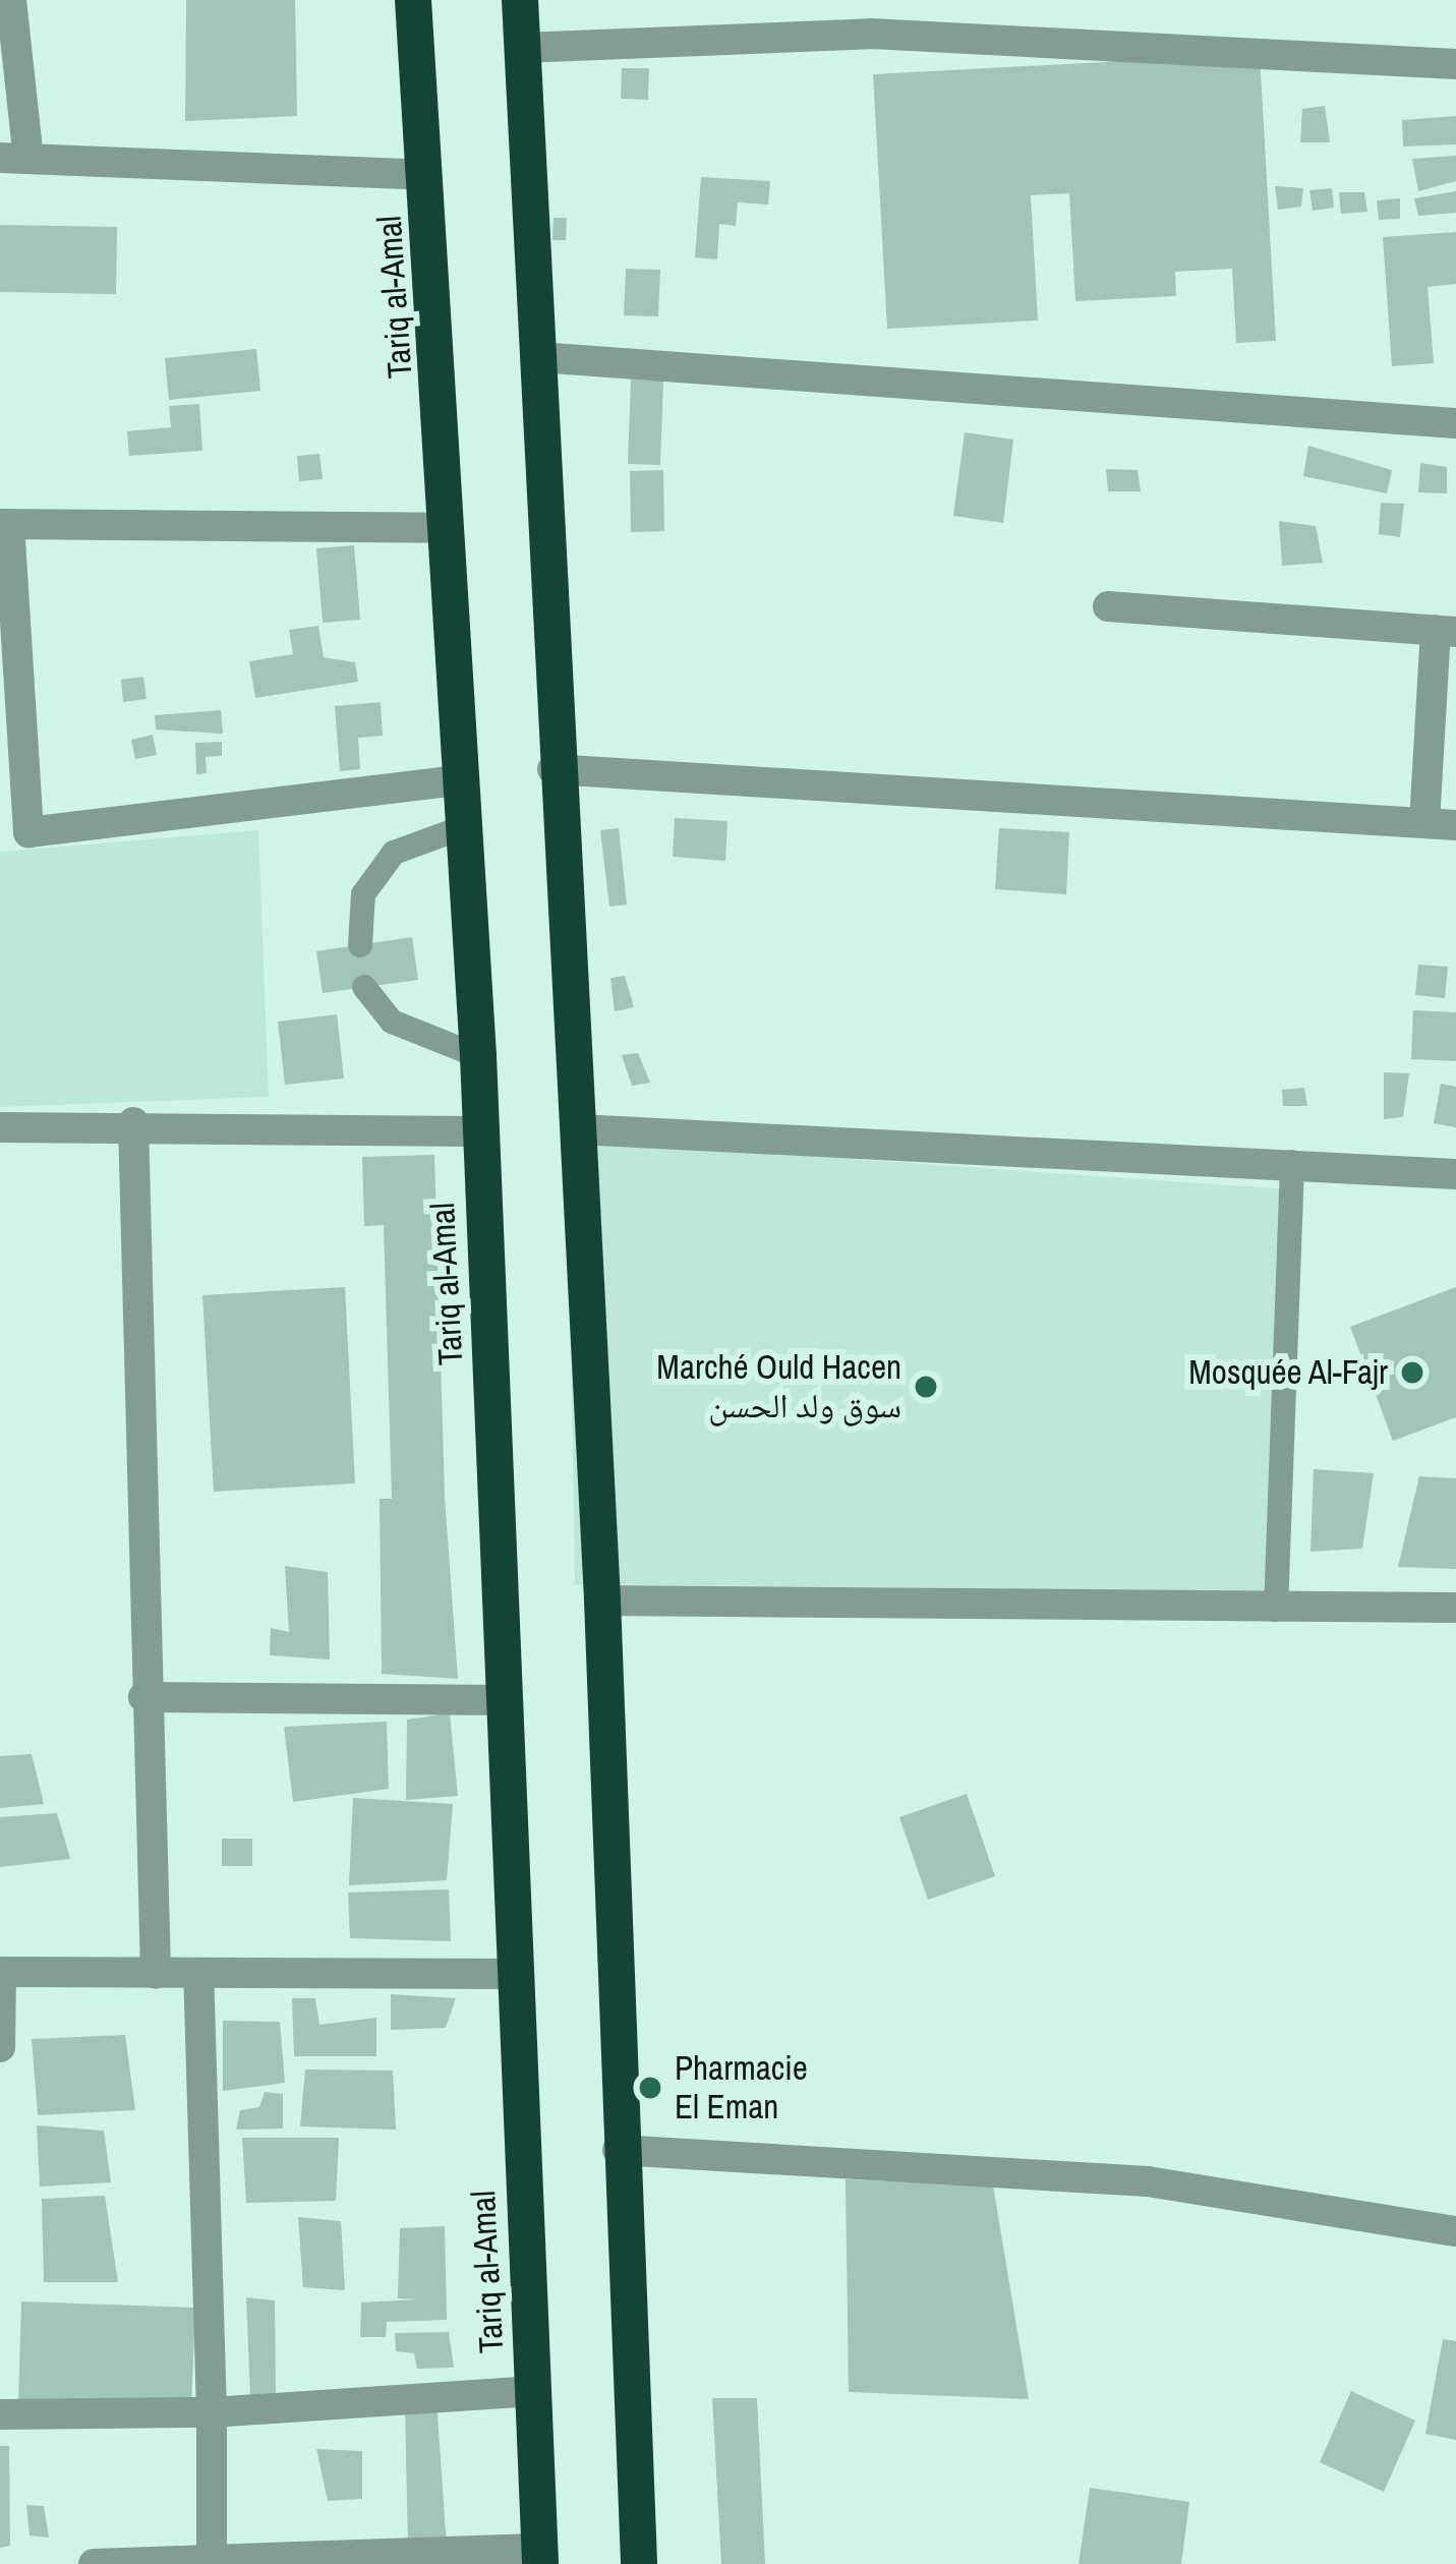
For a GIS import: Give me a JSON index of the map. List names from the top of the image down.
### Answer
{
  "streets": {
    "highway": ["Tariq al-Amal"]
  },
  "places": ["Mosquée Al-Fajr", "Marché Ould Hacen سوق ولد الحسن", "Pharmacie El Eman"]
}
